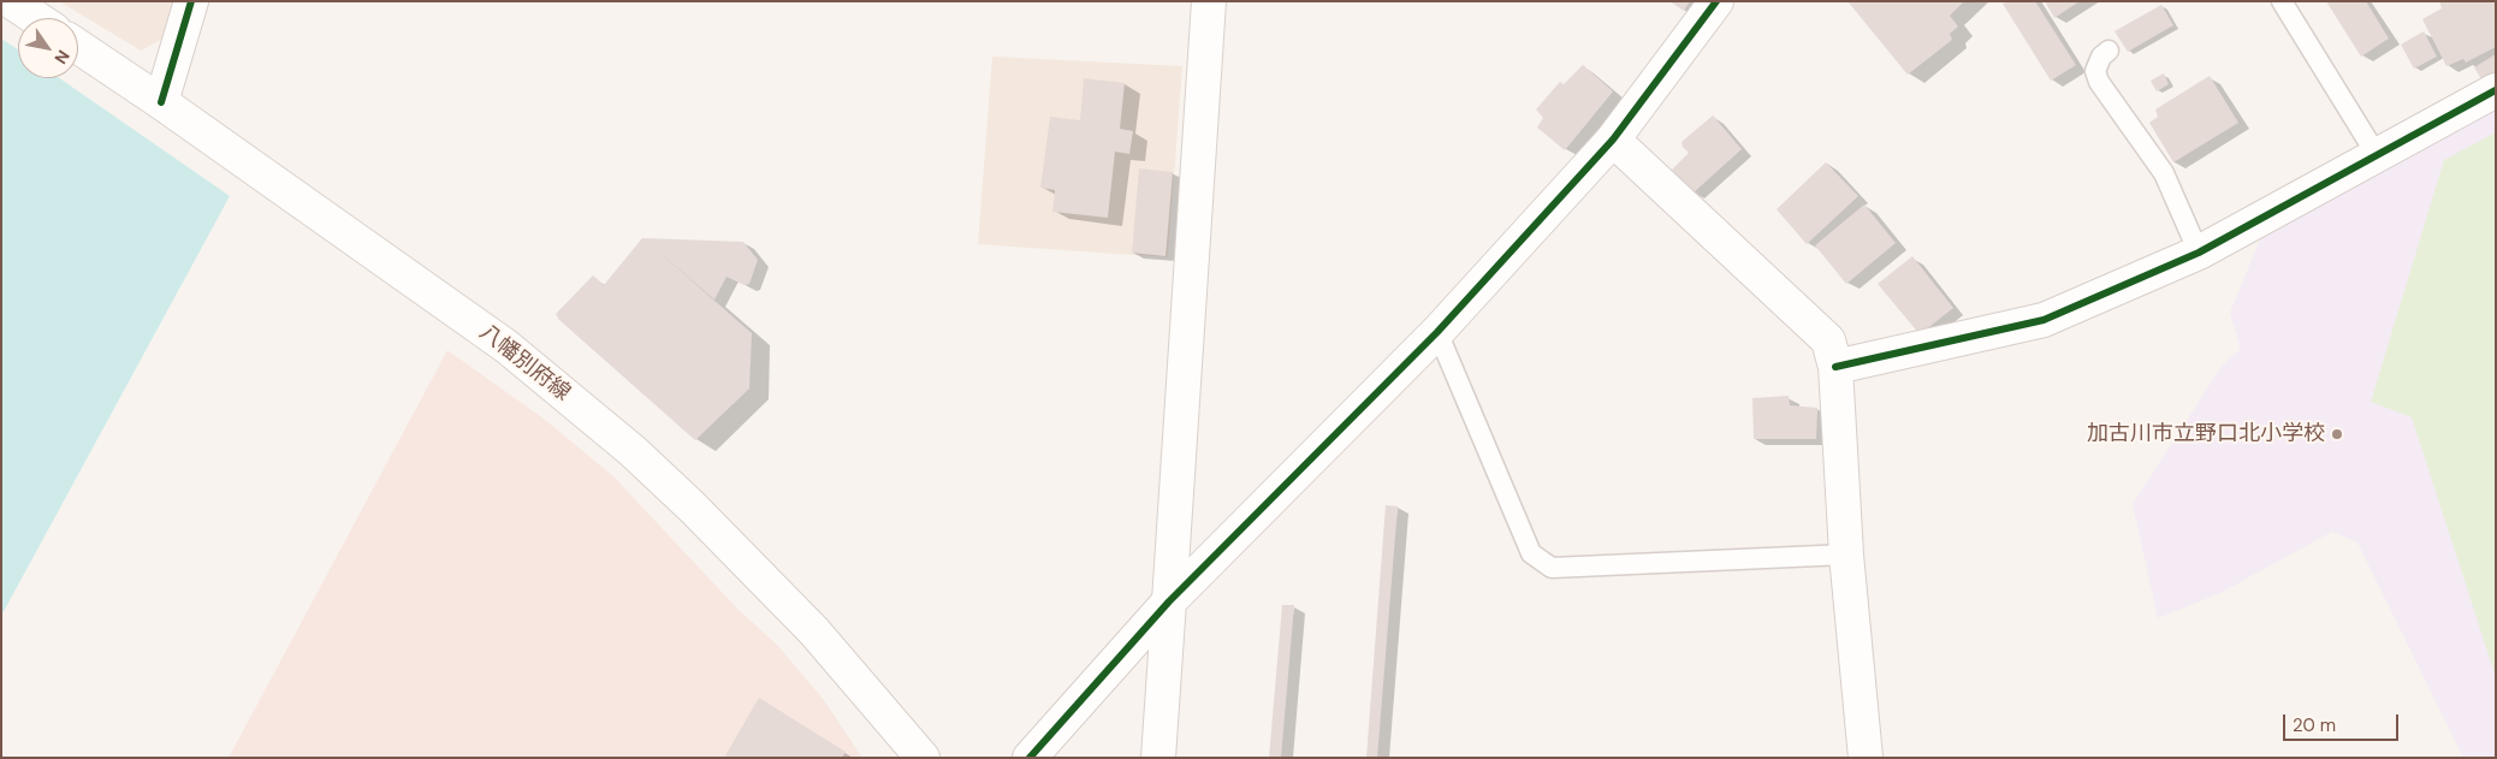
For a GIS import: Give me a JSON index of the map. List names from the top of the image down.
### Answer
{
  "streets": {
    "street": ["八幡別府線"]
  },
  "places": ["加古川市立野口北小学校"],
  "scale_bar": "20 m",
  "north": "bottom right"
}
